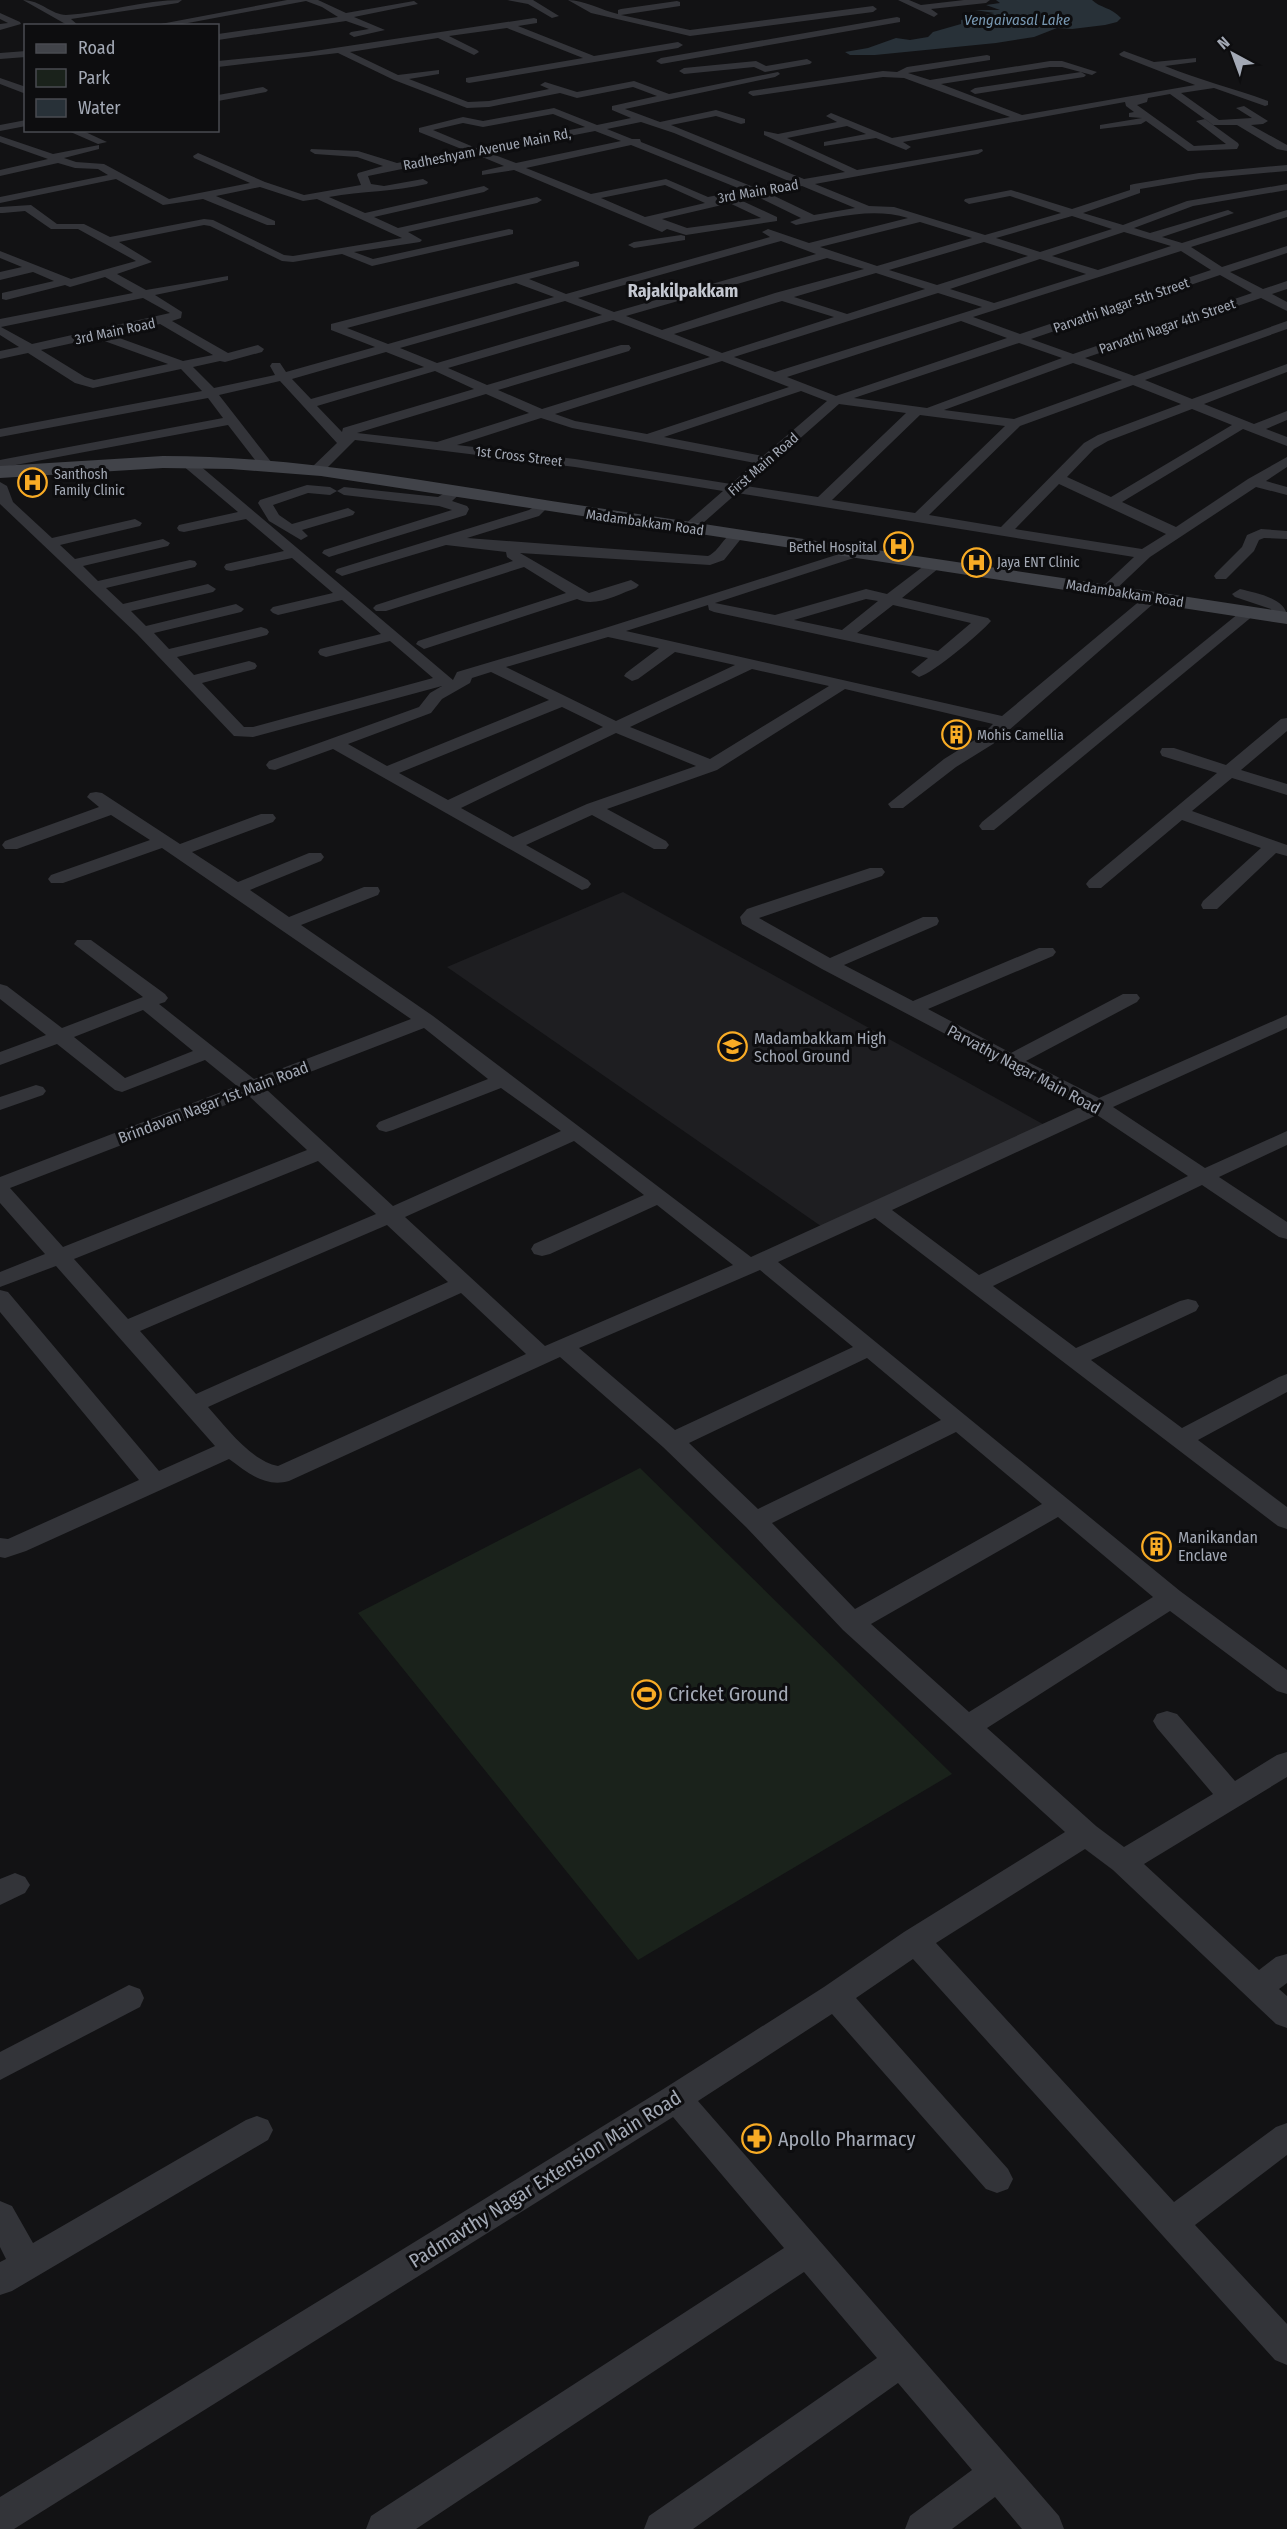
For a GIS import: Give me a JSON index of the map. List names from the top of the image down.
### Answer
{
  "streets": {
    "street": [
      "Radheshyam Avenue Main Rd,",
      "3rd Main Road",
      "Parvathi Nagar 5th Street",
      "Parvathi Nagar 4th Street",
      "1st Cross Street",
      "First Main Road",
      "Madambakkam Road",
      "Parvathy Nagar Main Road",
      "Brindavan Nagar 1st Main Road",
      "Padmavthy Nagar Extension Main Road"
    ]
  },
  "crossings": [
    ["Parvathi Nagar 5th Street", "First Main Road"],
    ["1st Cross Street", "First Main Road"],
    ["First Main Road", "Madambakkam Road"]
  ],
  "districts": ["Rajakilpakkam"],
  "water": ["Vengaivasal Lake"],
  "places": {
    "hospital": ["Santhosh Family Clinic", "Bethel Hospital", "Jaya ENT Clinic"],
    "building": ["Mohis Camellia", "Manikandan Enclave"],
    "school or university": ["Madambakkam High School Ground"],
    "sports": ["Cricket Ground"],
    "pharmacy": ["Apollo Pharmacy"]
  },
  "legend": ["Road", "Park", "Water"],
  "north": "top left"
}
